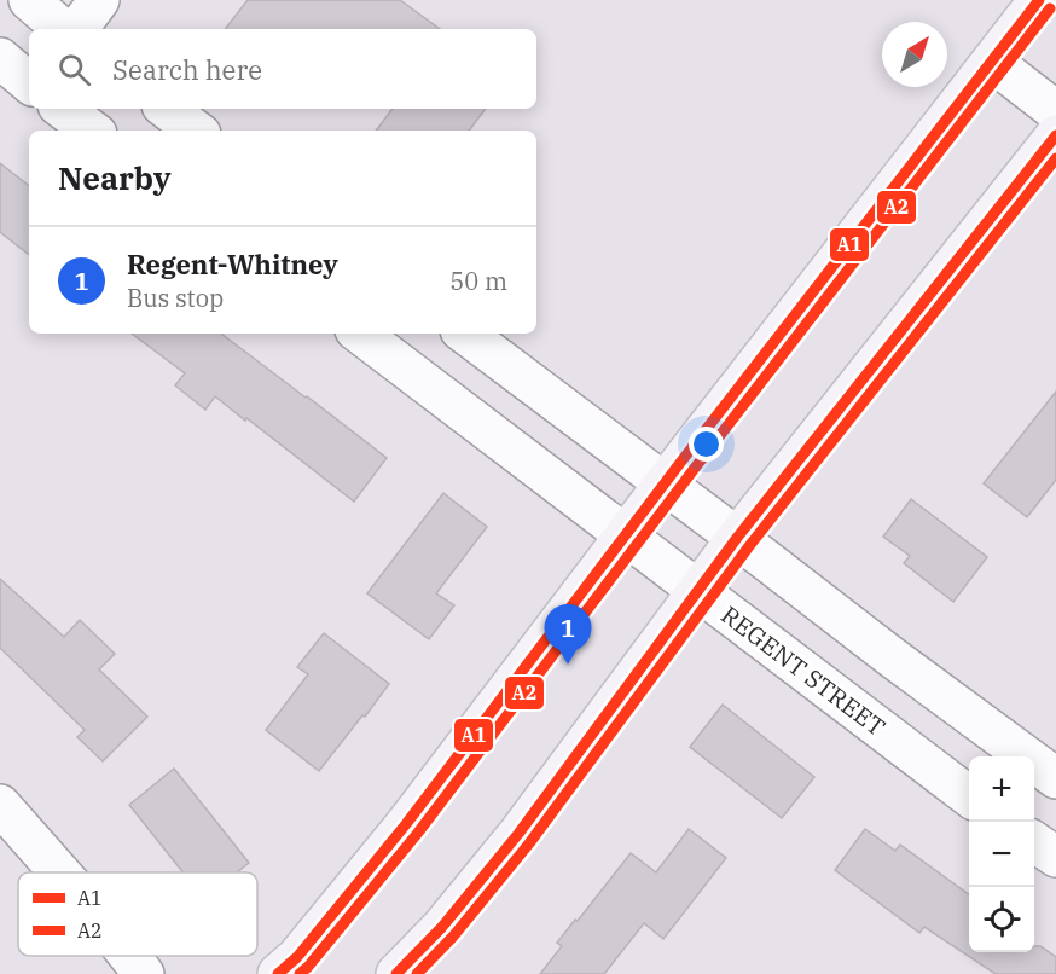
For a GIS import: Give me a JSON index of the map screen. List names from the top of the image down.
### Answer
{
  "streets": {
    "street": ["REGENT STREET"]
  },
  "lines": ["transit line A1", "transit line A2"],
  "legend": ["A1", "A2"],
  "north": "top right",
  "page": {
    "search": "Search here",
    "heading": "Nearby",
    "list": [
      {
        "mark": "1",
        "name": "Regent-Whitney",
        "note": "Bus stop",
        "value": "50 m"
      }
    ],
    "pins": "1",
    "map_buttons": ["+", "−"]
  }
}
